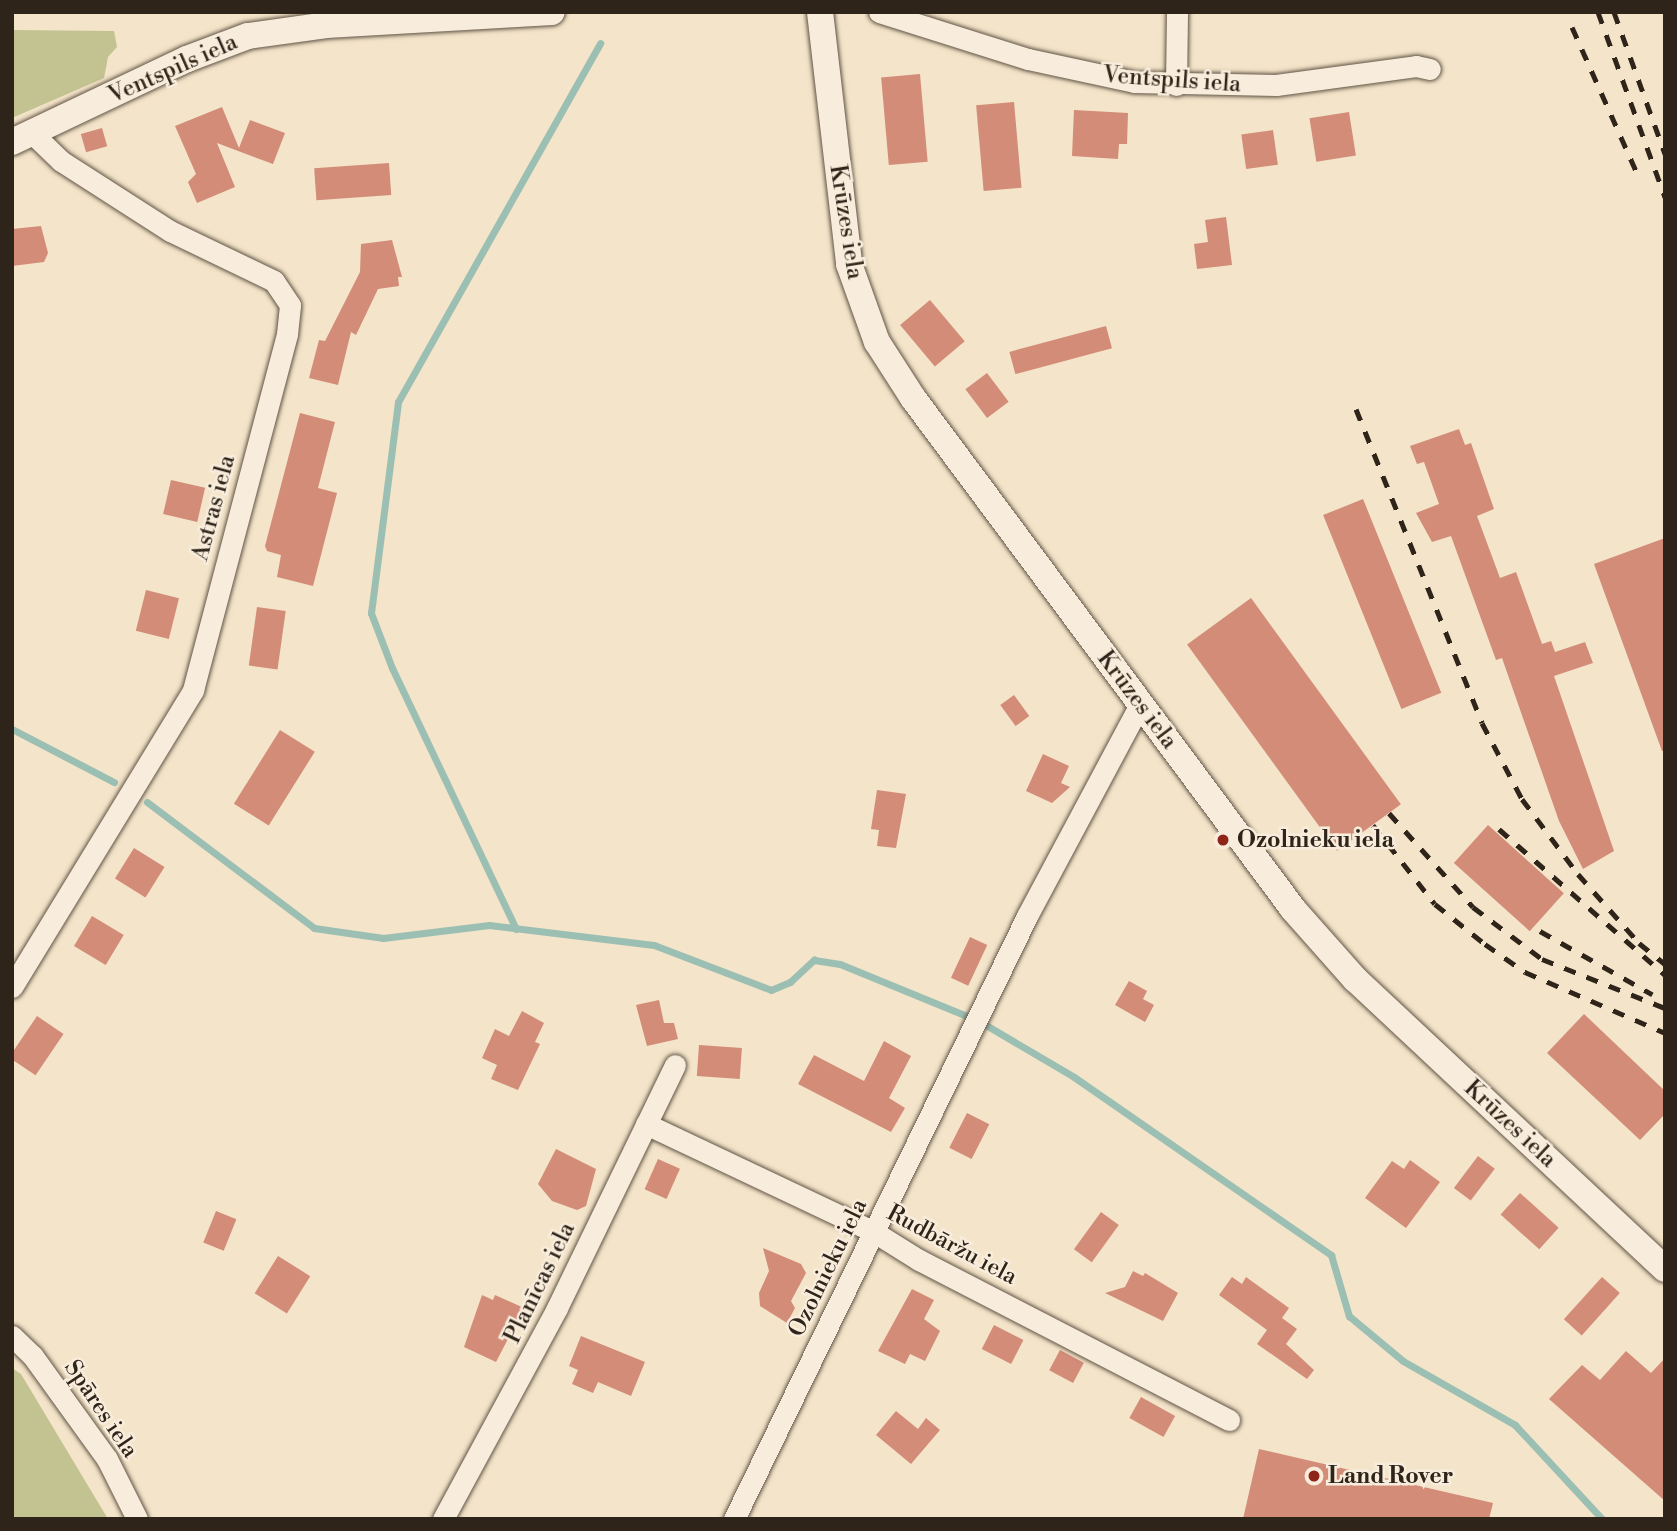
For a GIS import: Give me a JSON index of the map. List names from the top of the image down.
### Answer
{
  "streets": {
    "street": [
      "Ventspils iela",
      "Krūzes iela",
      "Astras iela",
      "Rudbāržu iela",
      "Ozolnieku iela",
      "Planīcas iela",
      "Spāres iela"
    ]
  },
  "crossings": [
    ["Ventspils iela", "Astras iela"],
    ["Krūzes iela", "Ozolnieku iela"],
    ["Rudbāržu iela", "Ozolnieku iela"],
    ["Rudbāržu iela", "Planīcas iela"]
  ],
  "places": ["Ozolnieku iela", "Land Rover"]
}
